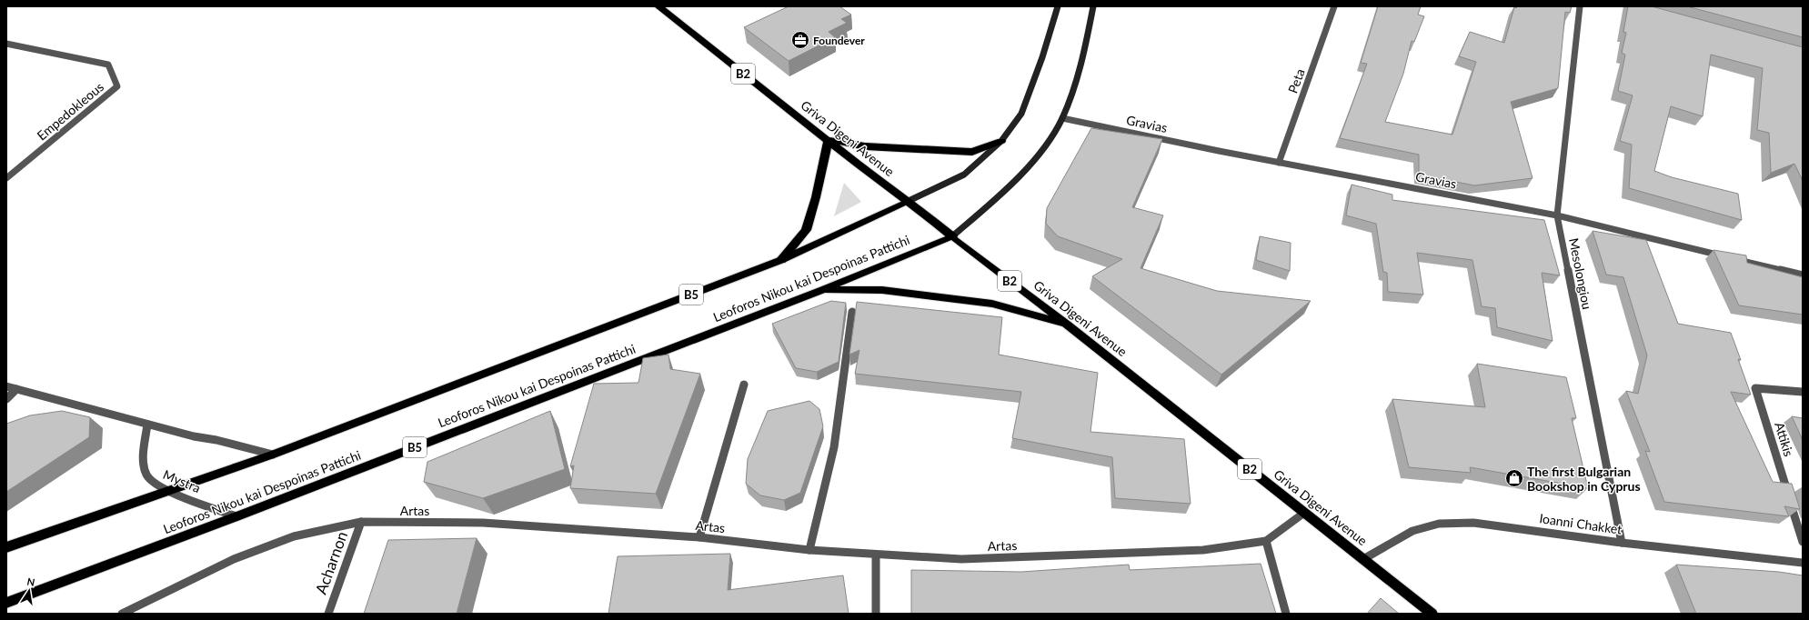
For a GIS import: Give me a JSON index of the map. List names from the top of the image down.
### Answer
{
  "streets": {
    "highway": ["B2", "Griva Digeni Avenue"],
    "main road": ["Leoforos Nikou kai Despoinas Pattichi", "B5"],
    "street": [
      "Peta",
      "Empedokleous",
      "Gravias",
      "Mesolongiou",
      "Attikis",
      "Mystra",
      "Artas",
      "Ioanni Chakket",
      "Acharnon"
    ]
  },
  "crossings": [
    ["Peta", "Gravias"],
    ["Gravias", "Mesolongiou"],
    ["Griva Digeni Avenue", "Leoforos Nikou kai Despoinas Pattichi"],
    ["Griva Digeni Avenue", "B5"],
    ["Griva Digeni Avenue", "Artas"],
    ["Griva Digeni Avenue", "Ioanni Chakket"],
    ["Mesolongiou", "Ioanni Chakket"],
    ["Leoforos Nikou kai Despoinas Pattichi", "Mystra"],
    ["B5", "Mystra"],
    ["Artas", "Acharnon"]
  ],
  "places": {
    "office": ["Foundever"],
    "shop": ["The first Bulgarian Bookshop in Cyprus"]
  },
  "north": "top"
}
